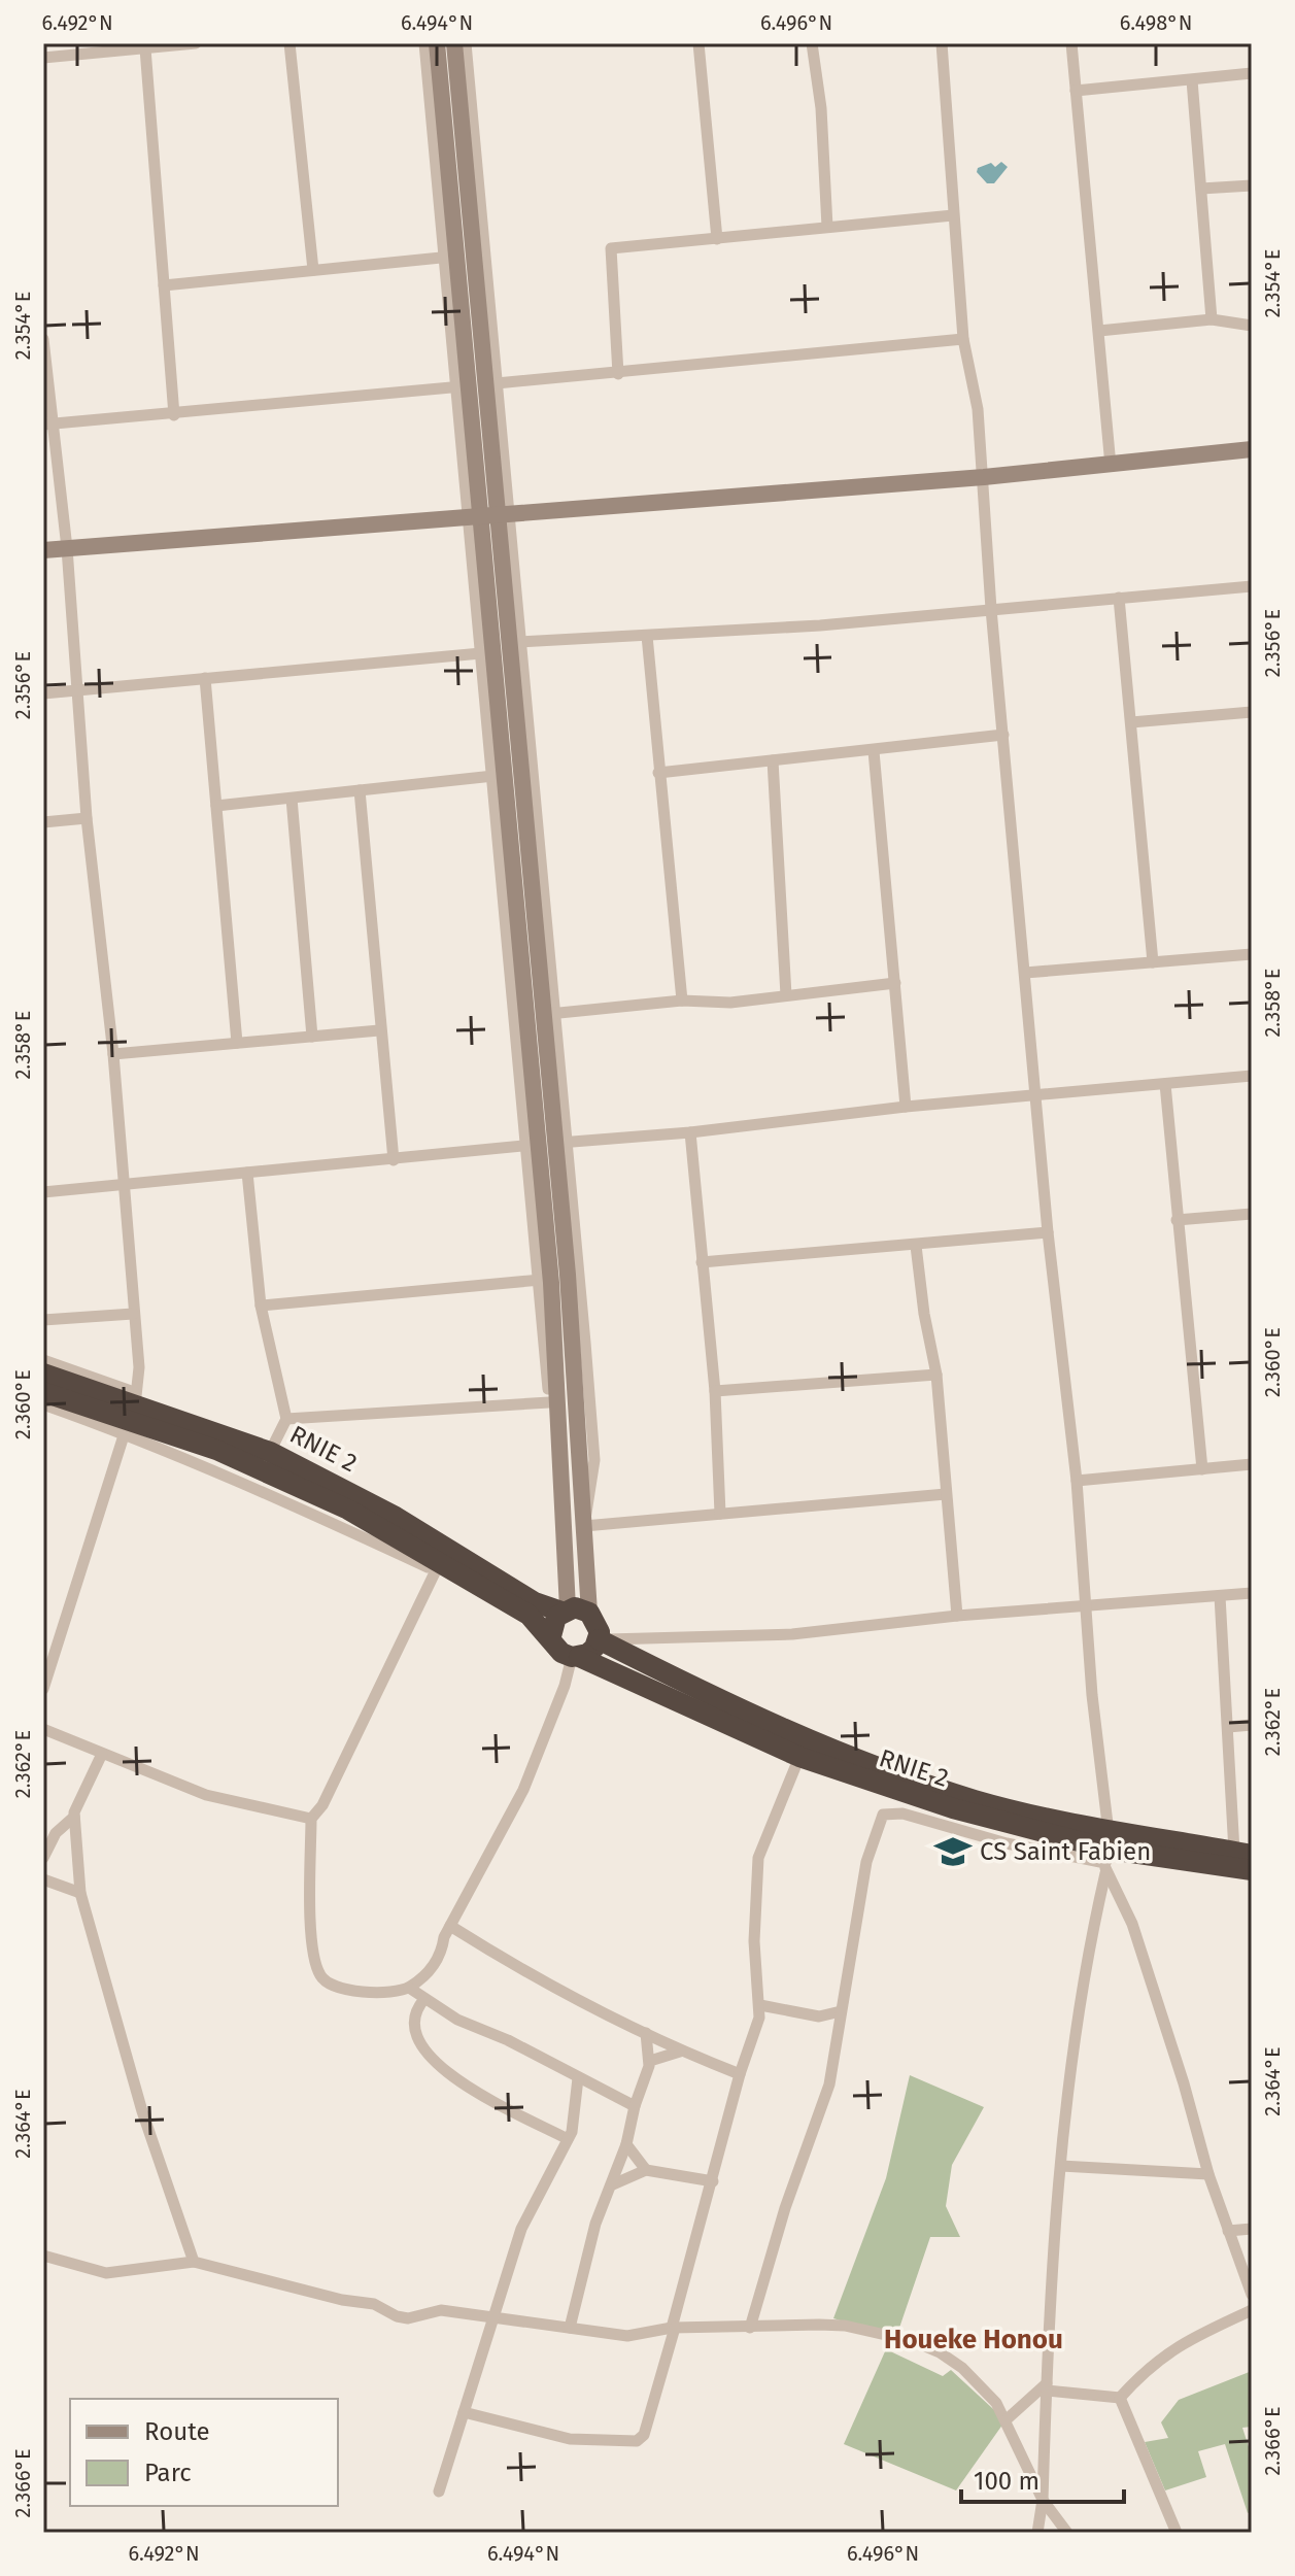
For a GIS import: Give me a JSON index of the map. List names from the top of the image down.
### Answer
{
  "streets": {
    "highway": ["RNIE 2"]
  },
  "districts": ["Houeke Honou"],
  "places": {
    "school or university": ["CS Saint Fabien"]
  },
  "legend": ["Route", "Parc"],
  "scale_bar": "100 m",
  "coordinates": [
    "6.492°N",
    "6.494°N",
    "6.496°N",
    "6.498°N",
    "2.354°E",
    "2.356°E",
    "2.358°E",
    "2.360°E",
    "2.362°E",
    "2.364°E",
    "2.366°E"
  ]
}
